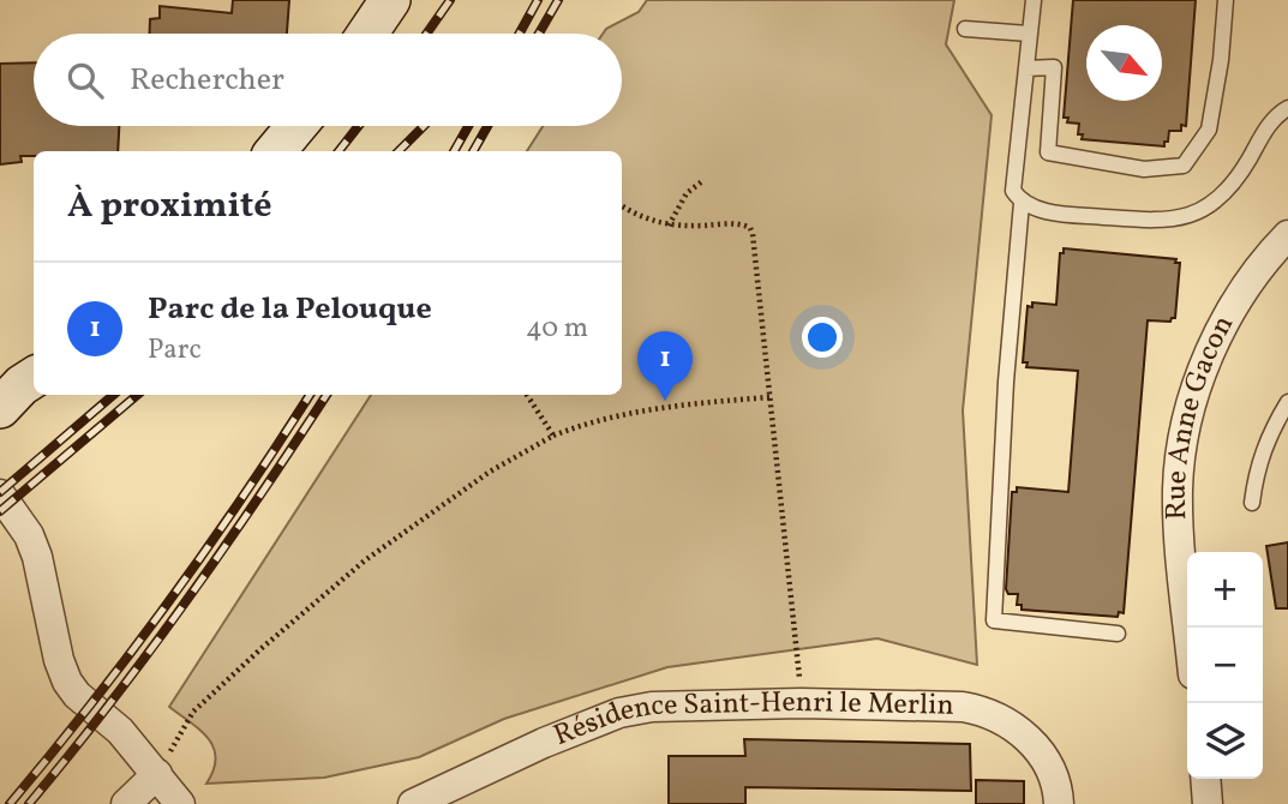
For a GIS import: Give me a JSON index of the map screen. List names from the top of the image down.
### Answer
{
  "streets": {
    "street": ["Rue Anne Gacon", "Résidence Saint-Henri le Merlin"]
  },
  "north": "bottom right",
  "page": {
    "search": "Rechercher",
    "heading": "À proximité",
    "list": [
      {
        "mark": "1",
        "name": "Parc de la Pelouque",
        "note": "Parc",
        "value": "40 m"
      }
    ],
    "pins": "1",
    "map_buttons": ["+", "−"]
  }
}
